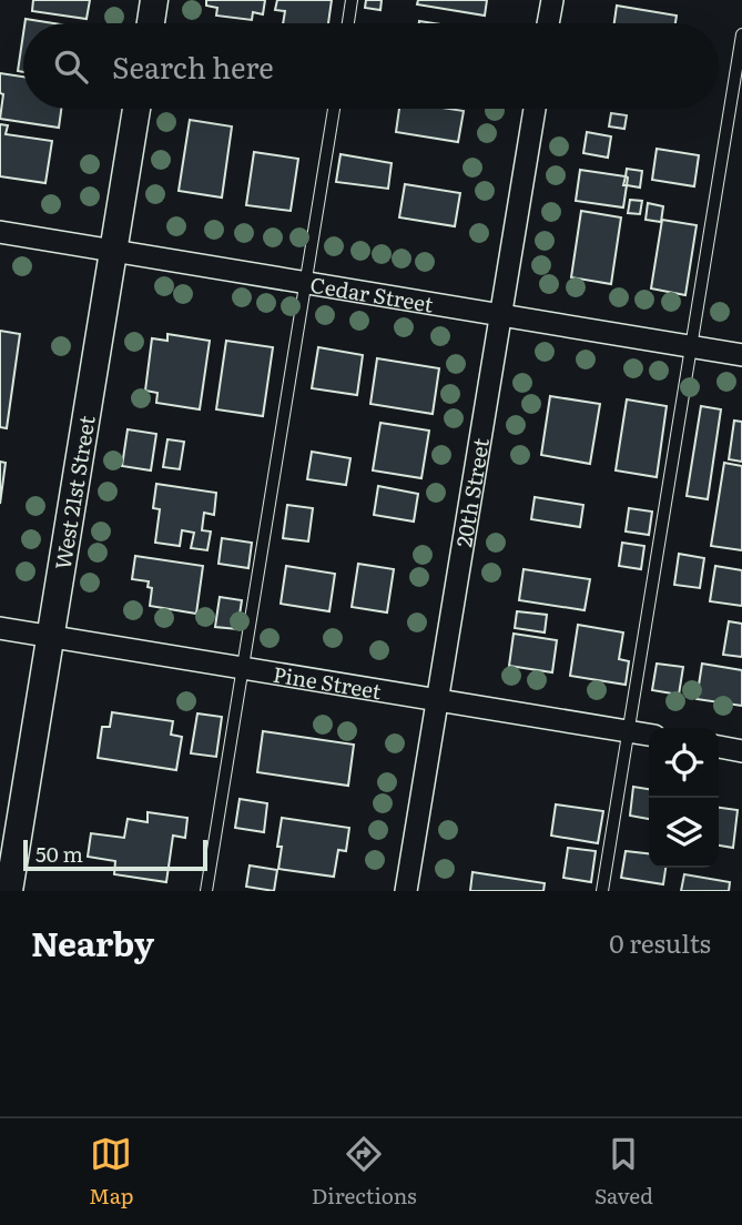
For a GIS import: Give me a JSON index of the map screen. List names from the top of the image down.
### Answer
{
  "streets": {
    "street": [
      "Cedar Street",
      "West 21st Street",
      "20th Street",
      "Pine Street"
    ]
  },
  "crossings": [
    ["Cedar Street", "West 21st Street"],
    ["Cedar Street", "20th Street"],
    ["West 21st Street", "Pine Street"],
    ["20th Street", "Pine Street"]
  ],
  "scale_bar": "50 m",
  "page": {
    "search": "Search here",
    "scale": "50 m",
    "heading": ["Nearby", "0 results"],
    "nav": ["Map", "Directions", "Saved"]
  }
}
